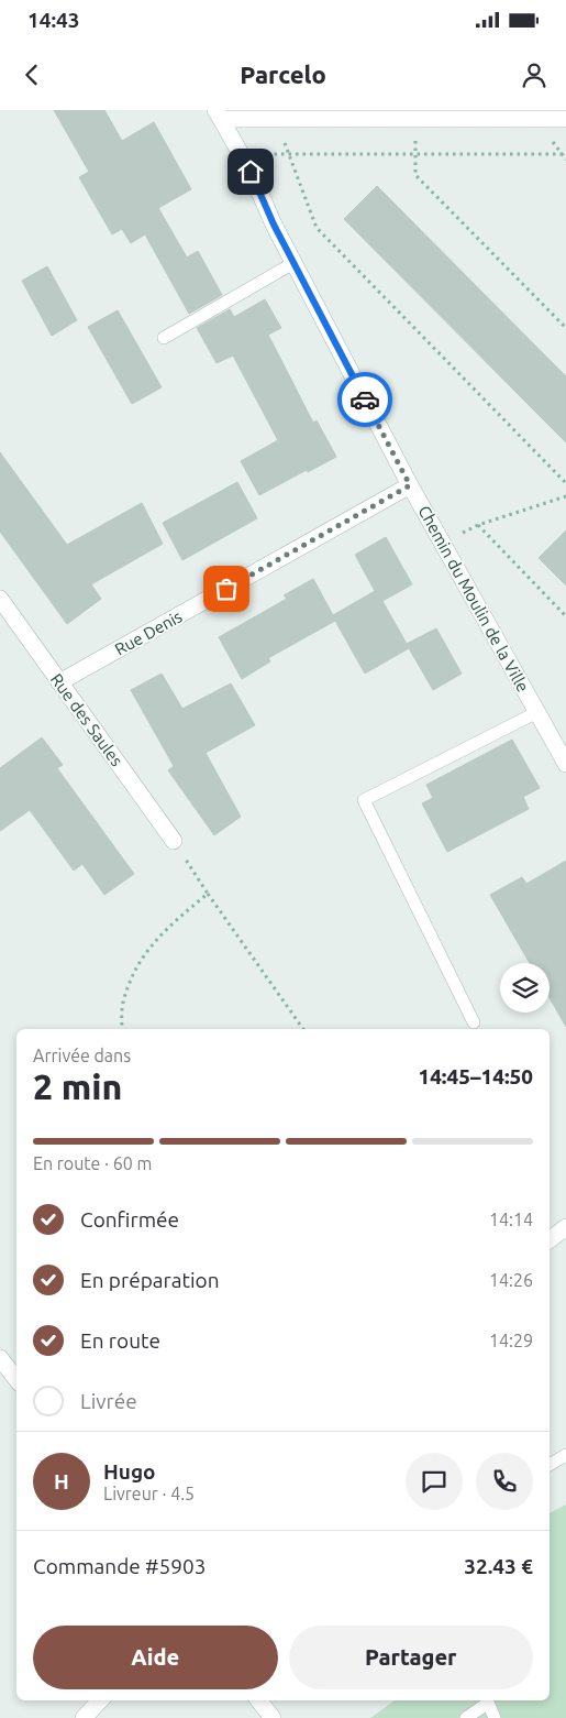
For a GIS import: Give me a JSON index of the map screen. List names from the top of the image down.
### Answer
{
  "streets": {
    "street": ["Chemin du Moulin de la Ville", "Rue Denis", "Rue des Saules"]
  },
  "crossings": [
    ["Chemin du Moulin de la Ville", "Rue Denis"],
    ["Rue Denis", "Rue des Saules"]
  ],
  "page": {
    "status": "14:43",
    "header": "Parcelo",
    "heading": ["2 min", "Arrivée dans", "14:45–14:50"],
    "panel": [
      "Hugo",
      "Livreur · 4.5",
      "Commande #5903",
      "32.43 €"
    ],
    "bar": "En route · 60 m",
    "list": [
      ["Confirmée", "14:14"],
      ["En préparation", "14:26"],
      ["En route", "14:29"],
      "Livrée"
    ],
    "round": "H",
    "buttons": ["Aide", "Partager"]
  }
}
